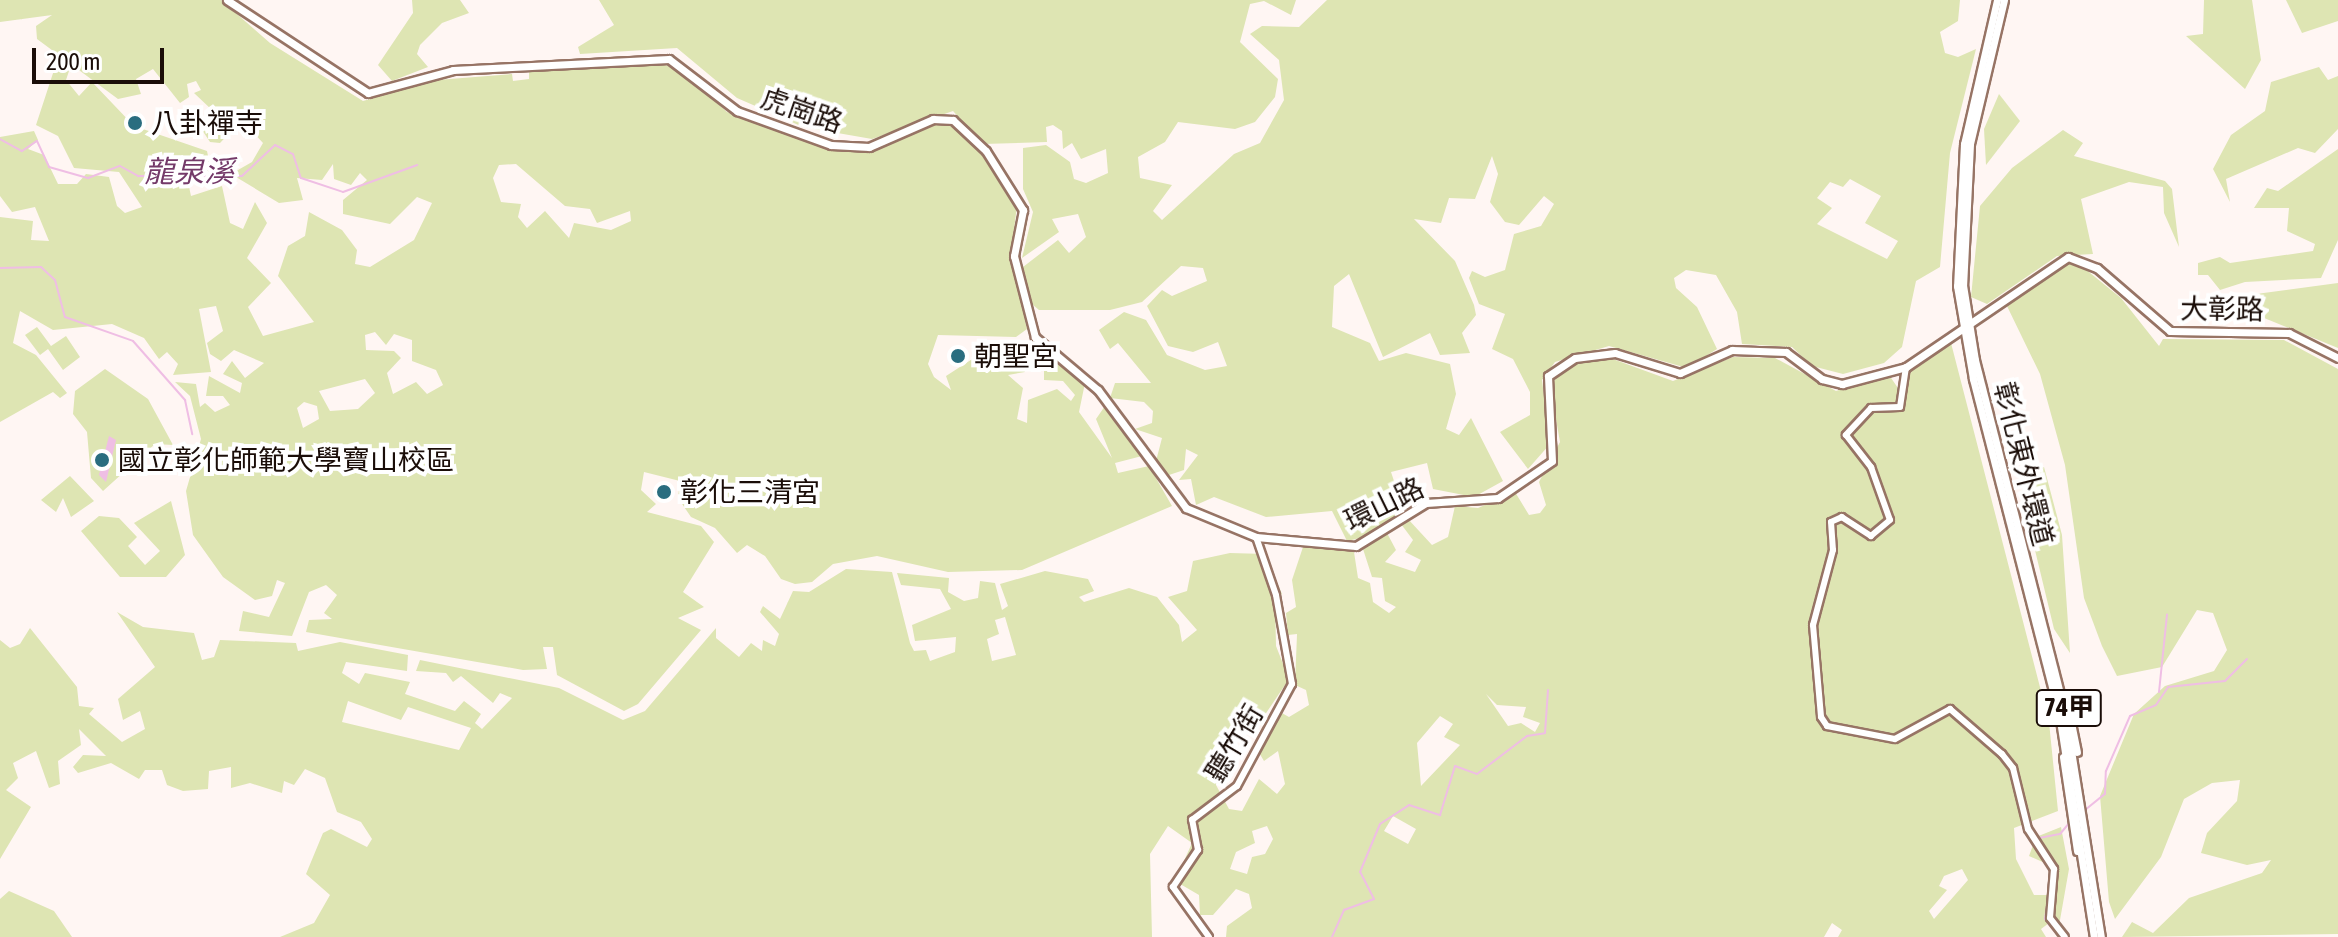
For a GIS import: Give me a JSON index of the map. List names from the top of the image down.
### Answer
{
  "streets": {
    "main road": [
      "虎崗路",
      "大彰路",
      "彰化東外環道",
      "環山路",
      "74甲"
    ],
    "street": ["聽竹街"]
  },
  "crossings": [
    ["虎崗路", "環山路"],
    ["大彰路", "環山路"],
    ["彰化東外環道", "74甲"],
    ["環山路", "74甲"],
    ["環山路", "聽竹街"]
  ],
  "water": ["龍泉溪"],
  "places": [
    "八卦禪寺",
    "朝聖宮",
    "國立彰化師範大學寶山校區",
    "彰化三清宮"
  ],
  "scale_bar": "200 m"
}
